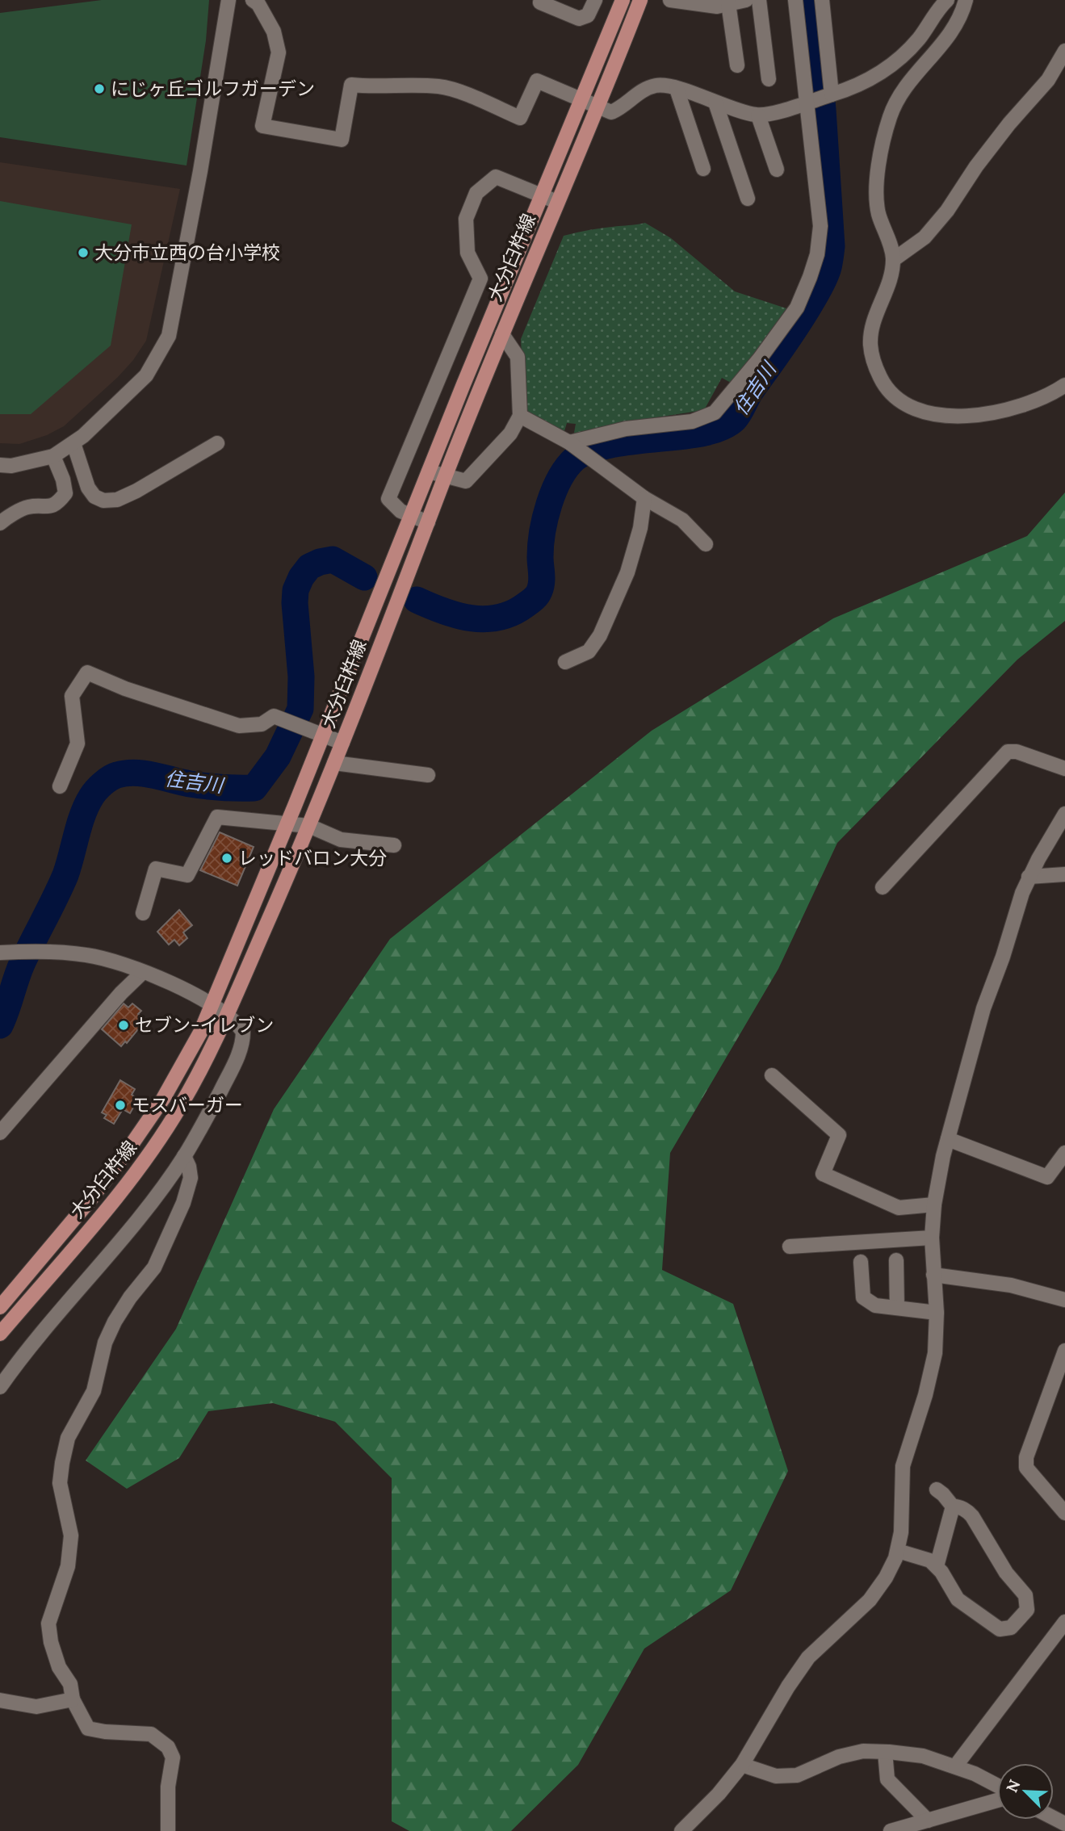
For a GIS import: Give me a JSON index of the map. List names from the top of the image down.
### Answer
{
  "streets": {
    "main road": ["大分臼杵線"]
  },
  "water": ["住吉川"],
  "places": [
    "にじヶ丘ゴルフガーデン",
    "大分市立西の台小学校",
    "レッドバロン大分",
    "セブン-イレブン",
    "モスバーガー"
  ],
  "north": "top left"
}
